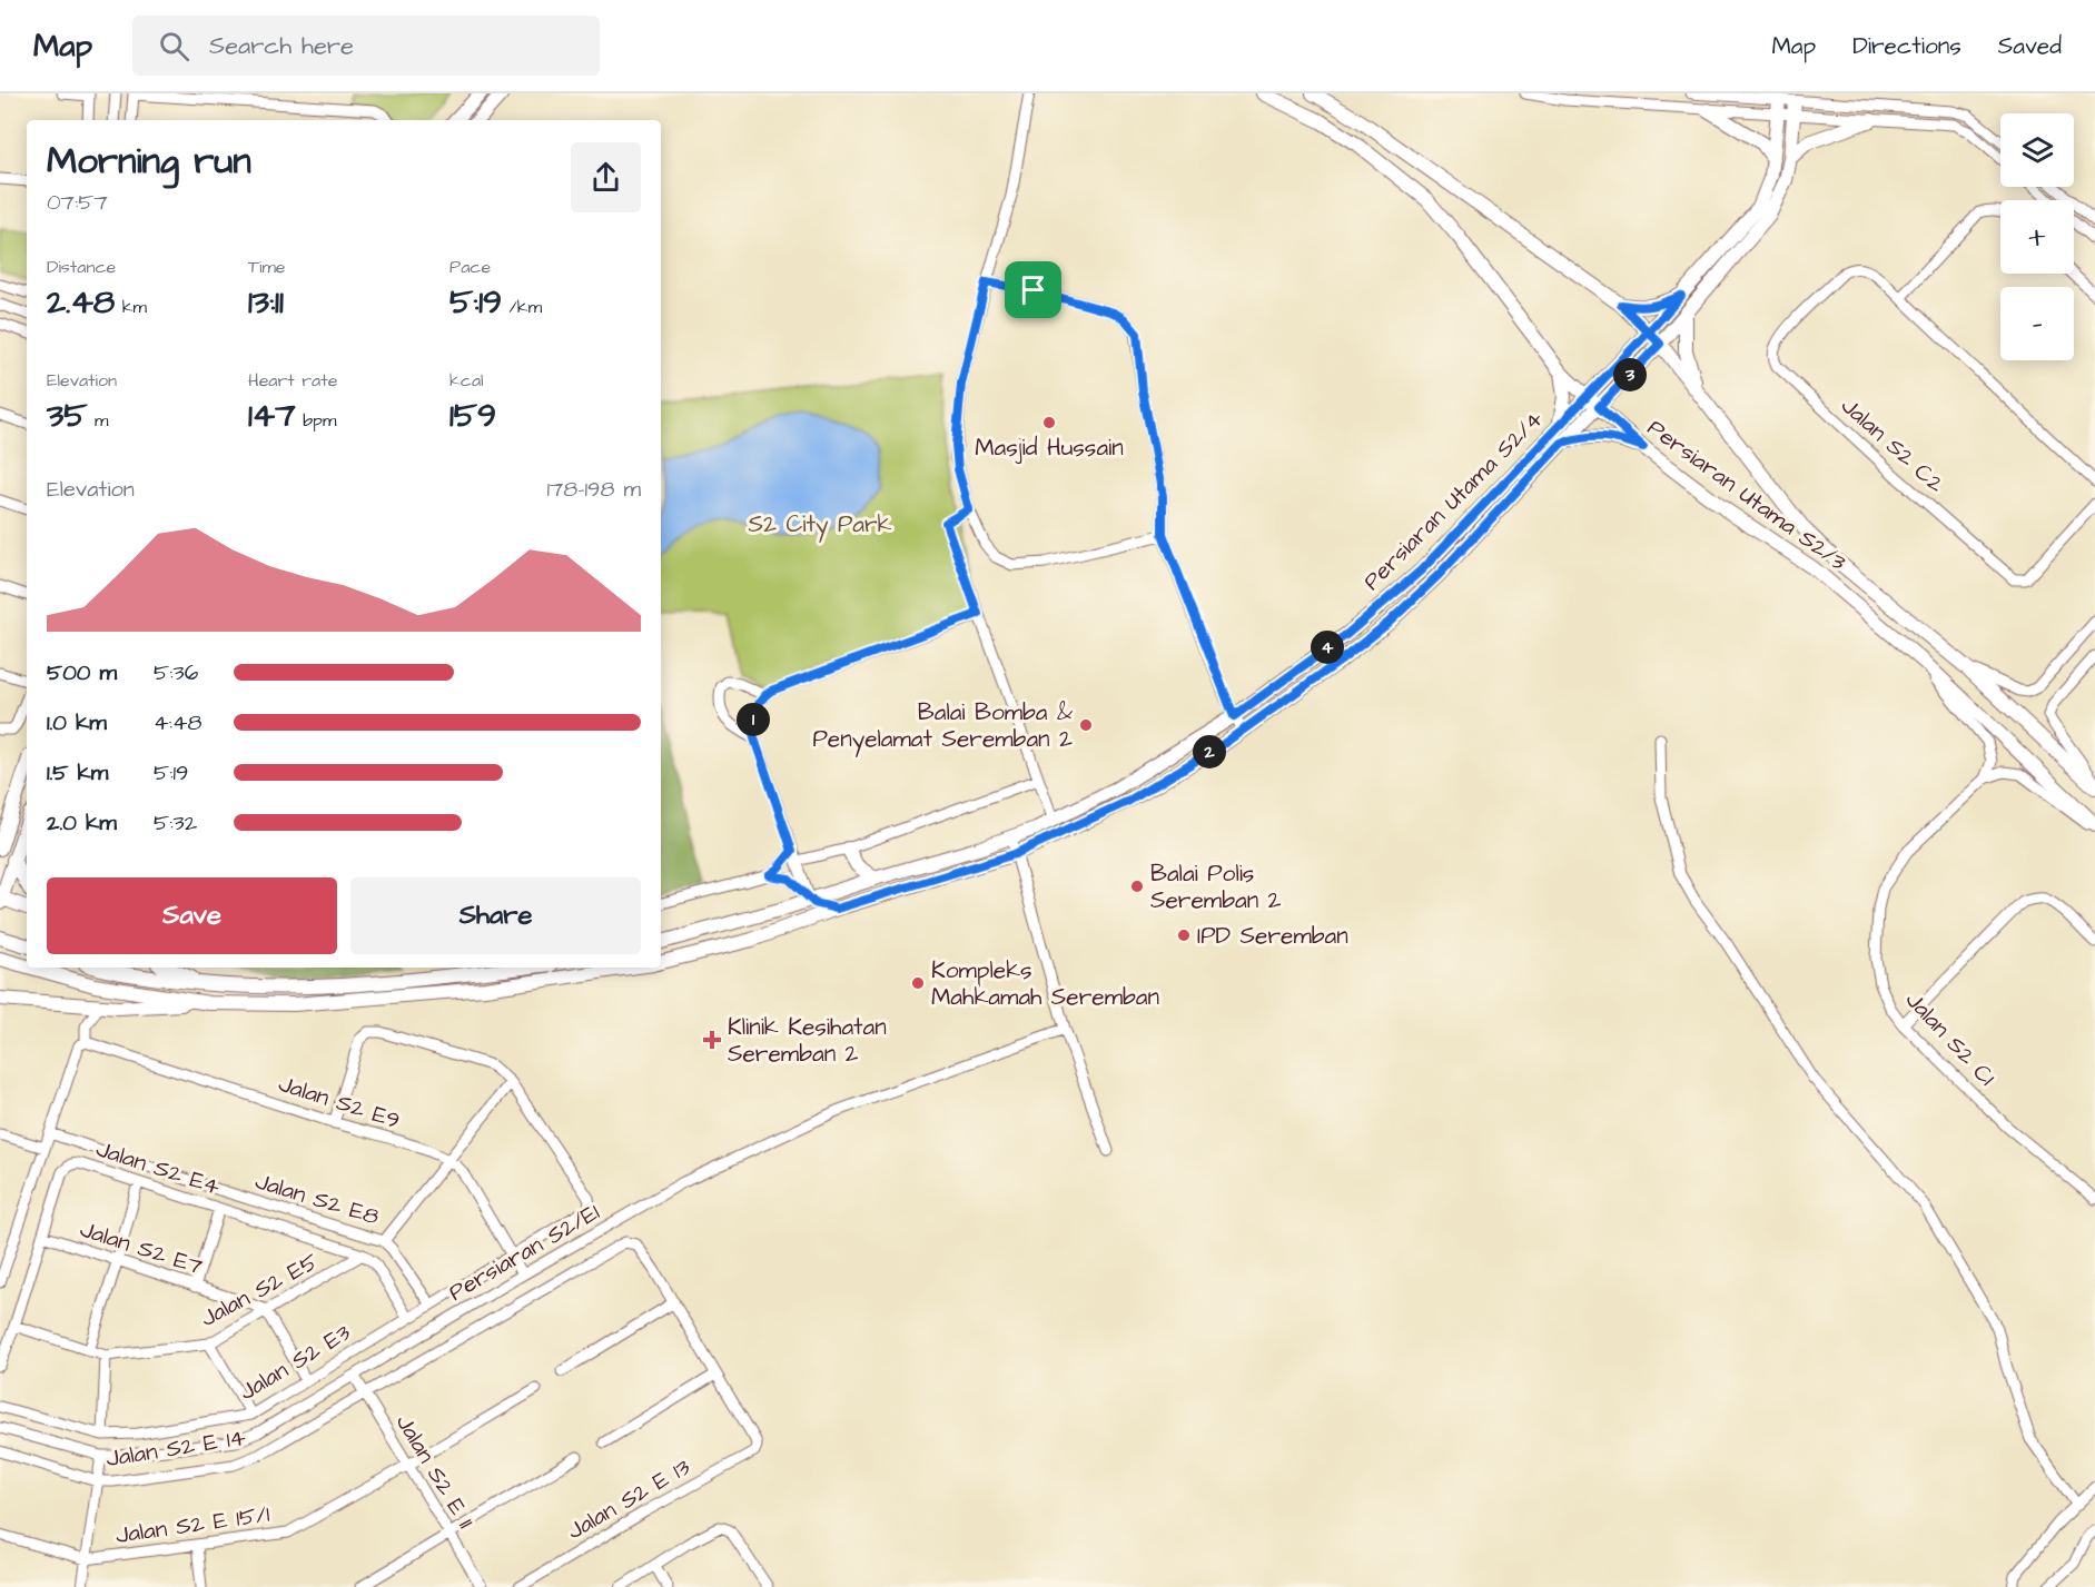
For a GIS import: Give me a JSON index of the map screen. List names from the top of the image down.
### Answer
{
  "streets": {
    "main road": ["Persiaran Utama S2/3", "Persiaran Utama S2/4"],
    "street": [
      "Jalan S2 C2",
      "Jalan S2 C1",
      "Jalan S2 E9",
      "Jalan S2 E4",
      "Jalan S2 E8",
      "Jalan S2 E7",
      "Persiaran S2/E1",
      "Jalan S2 E5",
      "Jalan S2 E3",
      "Jalan S2 E 14",
      "Jalan S2 E 11",
      "Jalan S2 E 13",
      "Jalan S2 E 15/1"
    ]
  },
  "crossings": [
    ["Persiaran Utama S2/3", "Persiaran Utama S2/4"],
    ["Jalan S2 E9", "Persiaran S2/E1"],
    ["Jalan S2 E9", "Jalan S2 E3"],
    ["Jalan S2 E4", "Jalan S2 E7"],
    ["Jalan S2 E4", "Jalan S2 E5"],
    ["Jalan S2 E8", "Jalan S2 E3"],
    ["Jalan S2 E7", "Jalan S2 E5"],
    ["Persiaran S2/E1", "Jalan S2 E 11"],
    ["Jalan S2 E 14", "Jalan S2 E 11"],
    ["Jalan S2 E 11", "Jalan S2 E 15/1"]
  ],
  "parks": ["S2 City Park"],
  "places": {
    "other": [
      "Masjid Hussain",
      "Balai Bomba & Penyelamat Seremban 2",
      "Balai Polis Seremban 2",
      "IPD Seremban",
      "Kompleks Mahkamah Seremban"
    ],
    "health": ["Klinik Kesihatan Seremban 2"]
  },
  "page": {
    "header": "Map",
    "search": "Search here",
    "nav": ["Map", "Directions", "Saved"],
    "map_buttons": ["+", "−"],
    "heading": ["Morning run", "07:57"],
    "stats": [
      ["Distance", "2.48 km"],
      ["Time", "13:11"],
      ["Pace", "5:19 /km"],
      ["Elevation", "35 m"],
      ["Heart rate", "147 bpm"],
      ["kcal", "159"]
    ],
    "pins": [
      "3",
      "4",
      "1",
      "2"
    ],
    "chart": ["Elevation", "178–198 m"],
    "list": [
      {
        "name": "500 m",
        "note": "5:36"
      },
      {
        "name": "1.0 km",
        "note": "4:48"
      },
      {
        "name": "1.5 km",
        "note": "5:19"
      },
      {
        "name": "2.0 km",
        "note": "5:32"
      }
    ],
    "buttons": ["Save", "Share"]
  }
}
